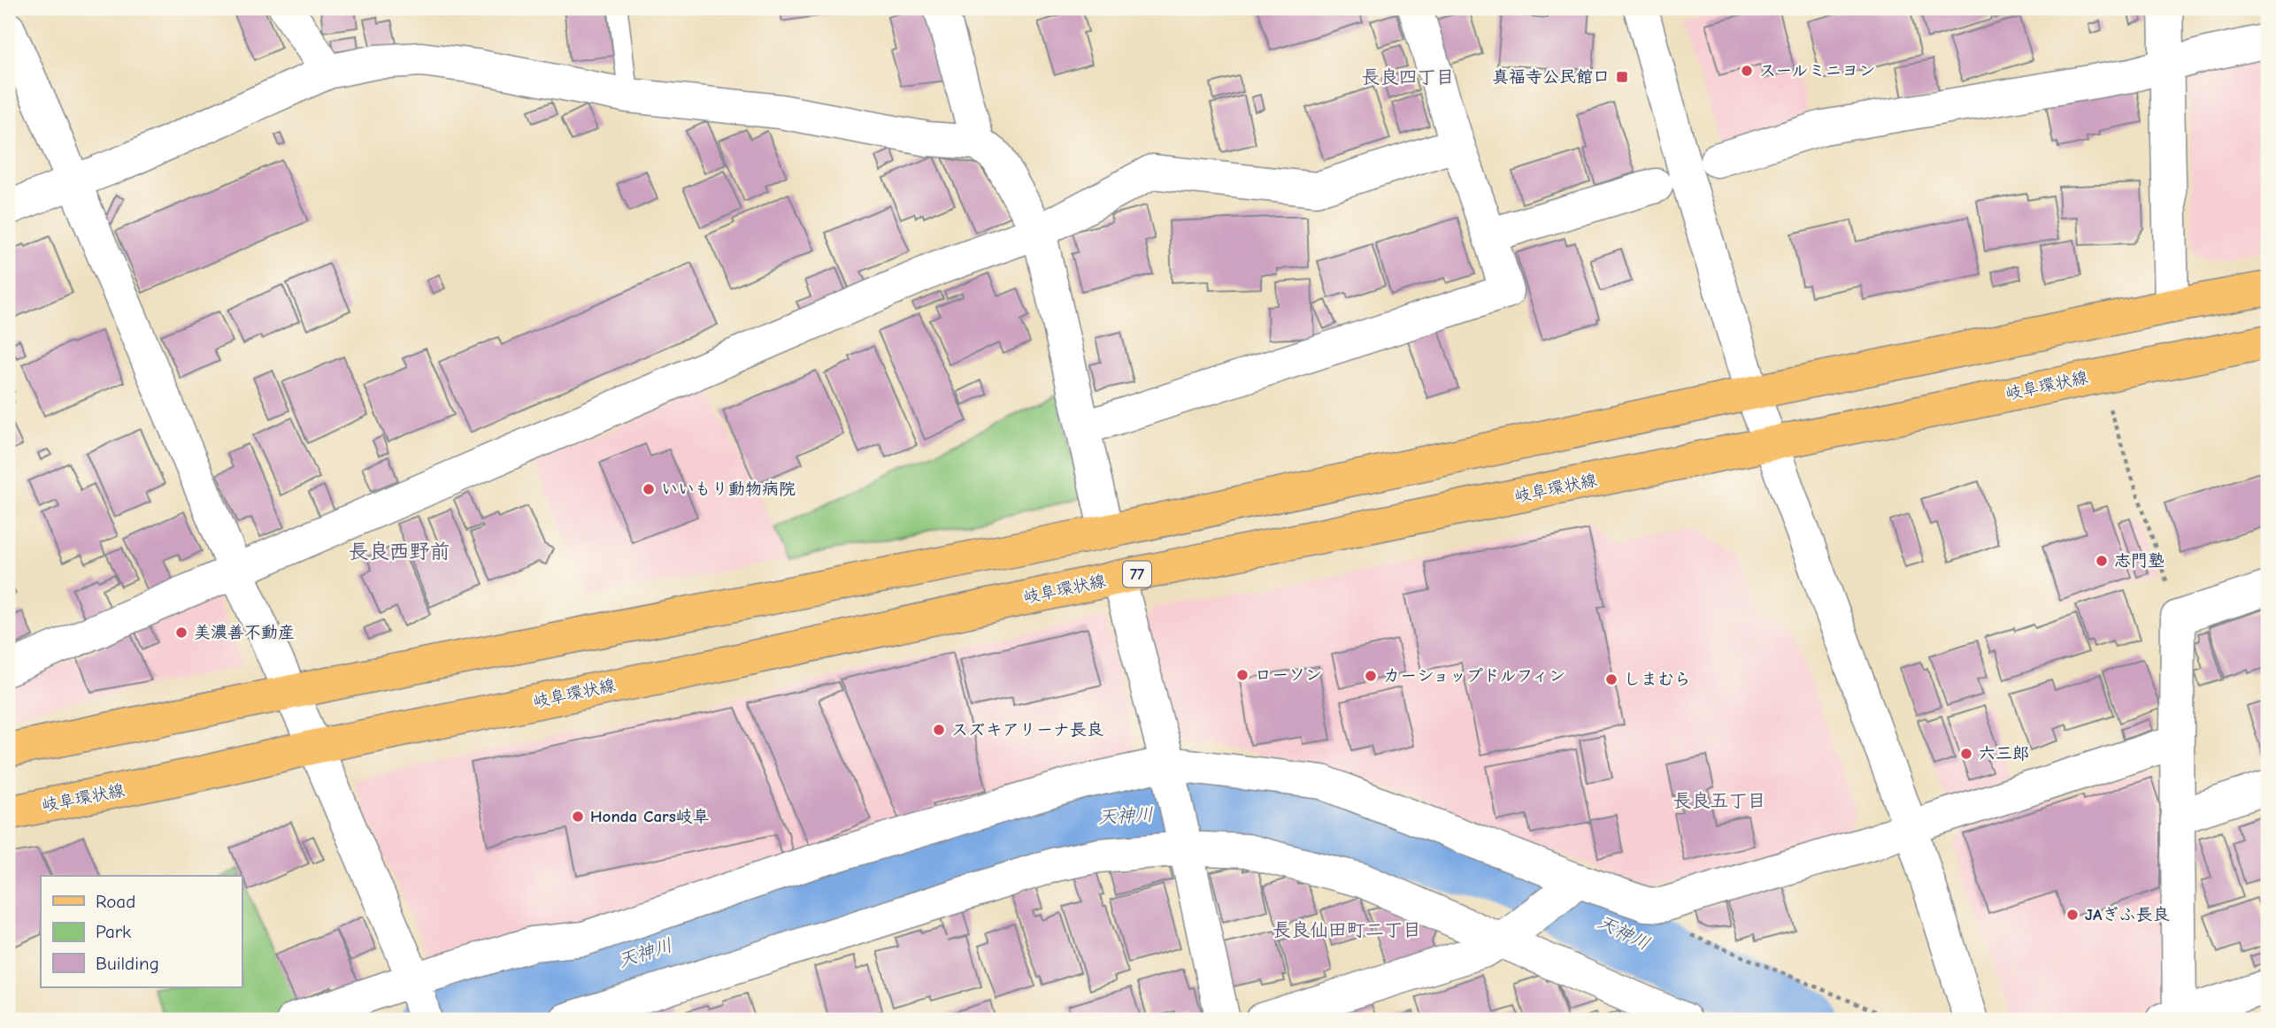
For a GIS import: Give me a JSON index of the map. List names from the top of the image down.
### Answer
{
  "streets": {
    "main road": ["岐阜環状線", "77"]
  },
  "districts": [
    "長良四丁目",
    "長良西野前",
    "長良五丁目",
    "長良仙田町二丁目"
  ],
  "water": ["天神川"],
  "places": {
    "other": [
      "スールミニヨン",
      "いいもり動物病院",
      "志門塾",
      "美濃善不動産",
      "ローソン",
      "カーショップドルフィン",
      "しまむら",
      "スズキアリーナ長良",
      "六三郎",
      "Honda Cars岐阜",
      "JAぎふ長良"
    ],
    "transit": ["真福寺公民館口"]
  },
  "legend": ["Road", "Park", "Building"]
}
